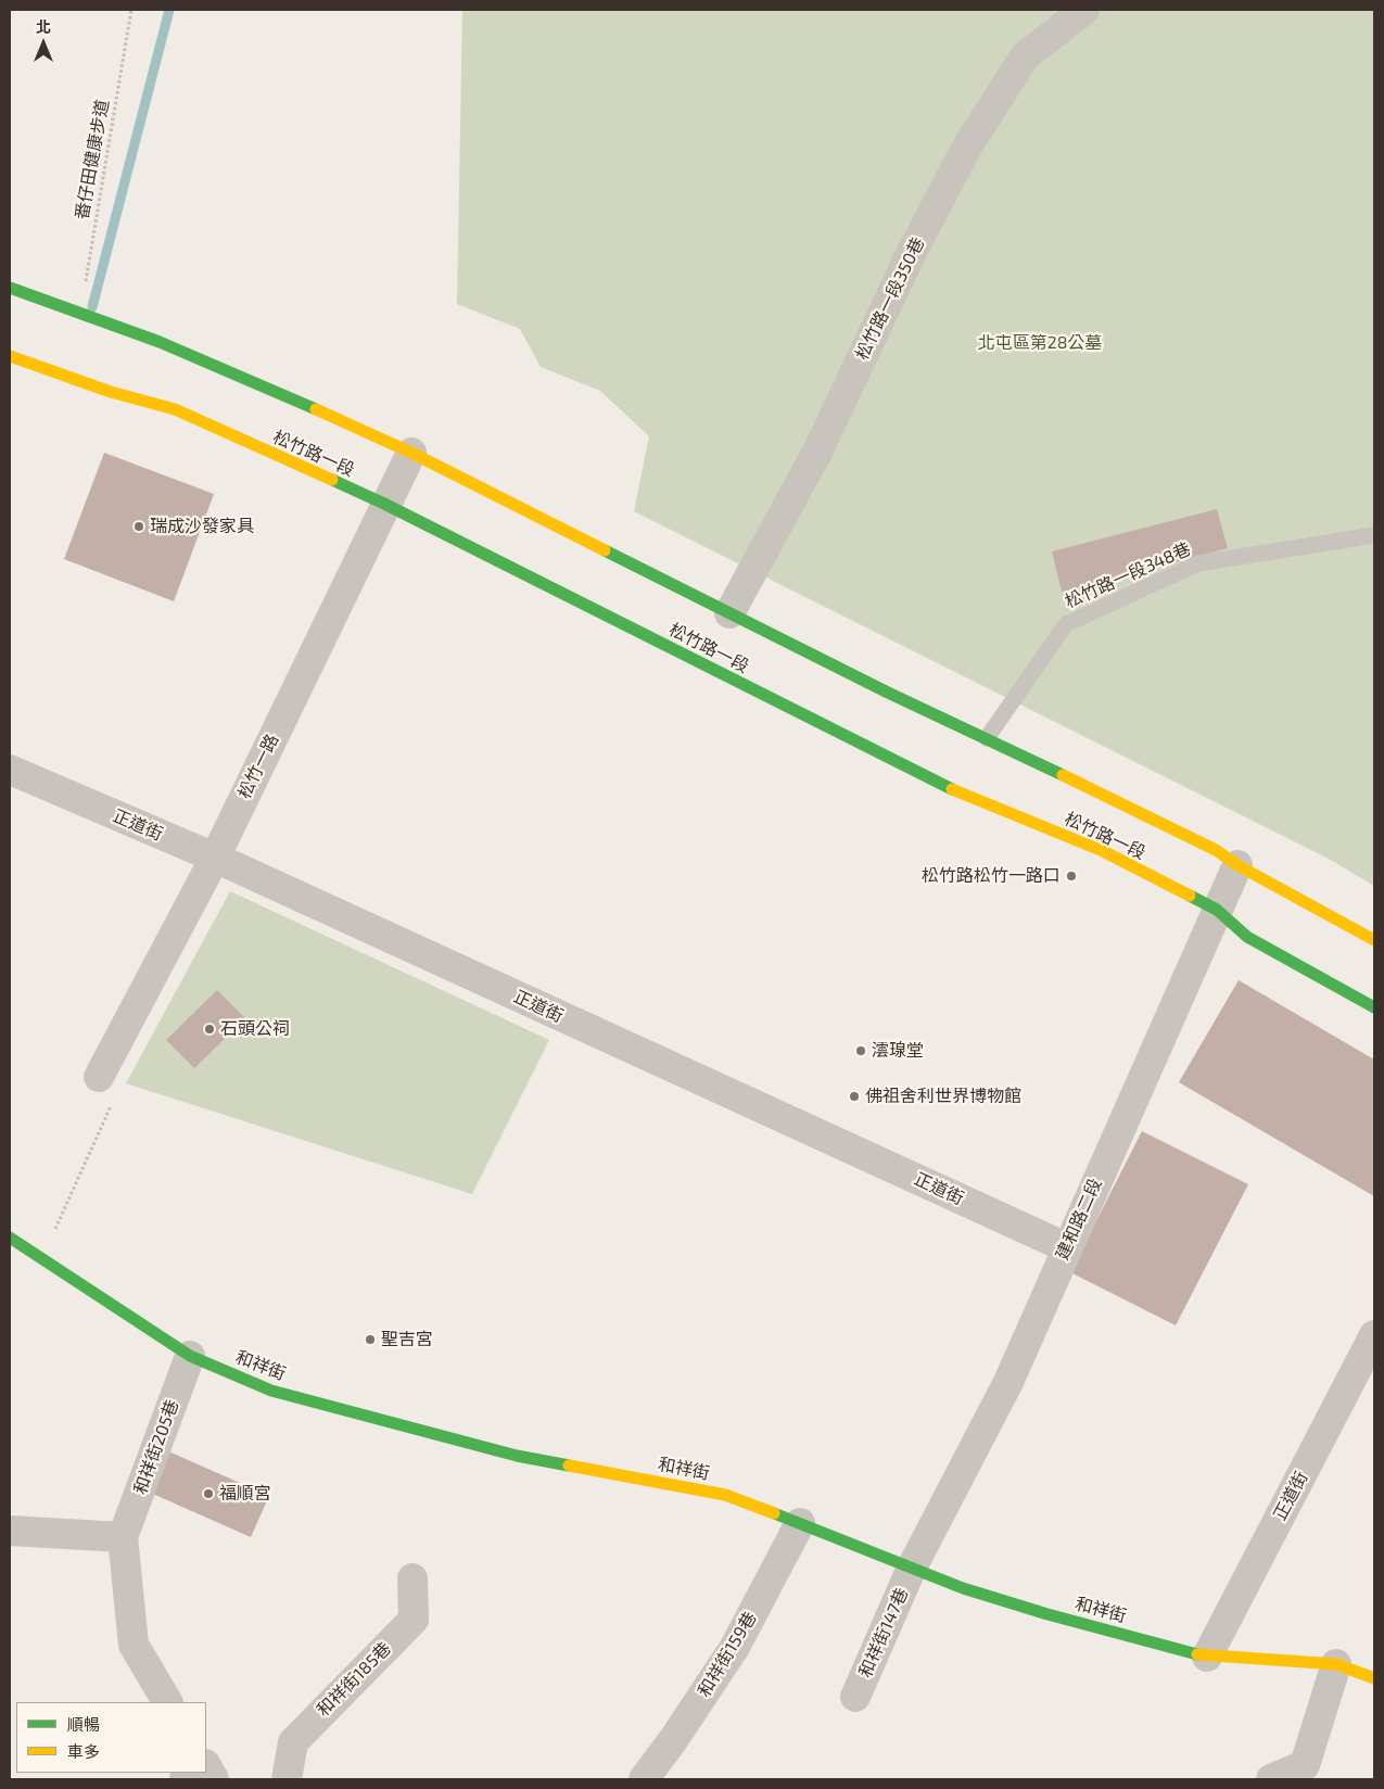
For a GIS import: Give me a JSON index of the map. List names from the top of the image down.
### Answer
{
  "streets": {
    "street": [
      "松竹路一段350巷",
      "松竹路一段",
      "松竹一路",
      "正道街",
      "建和路二段",
      "和祥街",
      "和祥街205巷",
      "和祥街147巷",
      "和祥街159巷",
      "和祥街185巷"
    ],
    "lane": ["松竹路一段348巷"],
    "path": ["番仔田健康步道"]
  },
  "crossings": [
    ["番仔田健康步道", "松竹路一段"],
    ["松竹路一段350巷", "松竹路一段"],
    ["松竹路一段", "松竹路一段348巷"],
    ["松竹路一段", "松竹一路"],
    ["松竹路一段", "建和路二段"],
    ["松竹一路", "正道街"],
    ["正道街", "建和路二段"],
    ["正道街", "和祥街"],
    ["建和路二段", "和祥街"],
    ["建和路二段", "和祥街147巷"],
    ["和祥街", "和祥街205巷"],
    ["和祥街", "和祥街147巷"],
    ["和祥街", "和祥街159巷"]
  ],
  "parks": ["北屯區第28公墓"],
  "places": [
    "瑞成沙發家具",
    "松竹路松竹一路口",
    "石頭公祠",
    "澐瑔堂",
    "佛祖舍利世界博物館",
    "聖吉宮",
    "福順宮"
  ],
  "legend": ["順暢", "車多"],
  "north": "top"
}
